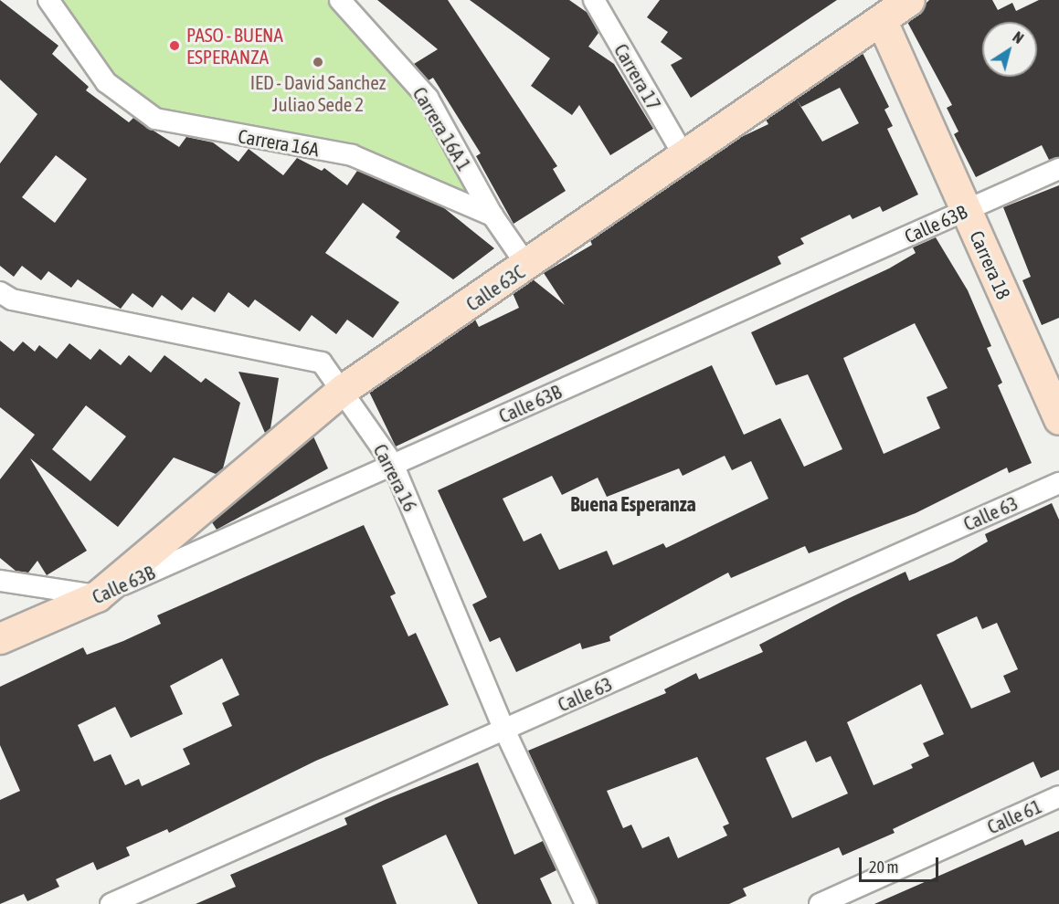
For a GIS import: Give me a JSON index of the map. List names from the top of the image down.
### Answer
{
  "streets": {
    "street": [
      "Carrera 17",
      "Carrera 16A 1",
      "Carrera 16A",
      "Calle 63B",
      "Carrera 18",
      "Calle 63C",
      "Carrera 16",
      "Calle 63",
      "Calle 61"
    ]
  },
  "crossings": [
    ["Carrera 17", "Calle 63C"],
    ["Carrera 16A 1", "Carrera 16A"],
    ["Calle 63B", "Carrera 18"],
    ["Calle 63B", "Calle 63C"],
    ["Calle 63B", "Carrera 16"],
    ["Carrera 18", "Calle 63C"],
    ["Calle 63C", "Carrera 16"],
    ["Carrera 16", "Calle 63"]
  ],
  "districts": ["Buena Esperanza"],
  "places": ["PASO - BUENA ESPERANZA", "IED - David Sanchez Juliao Sede 2"],
  "scale_bar": "20 m",
  "north": "top right"
}
